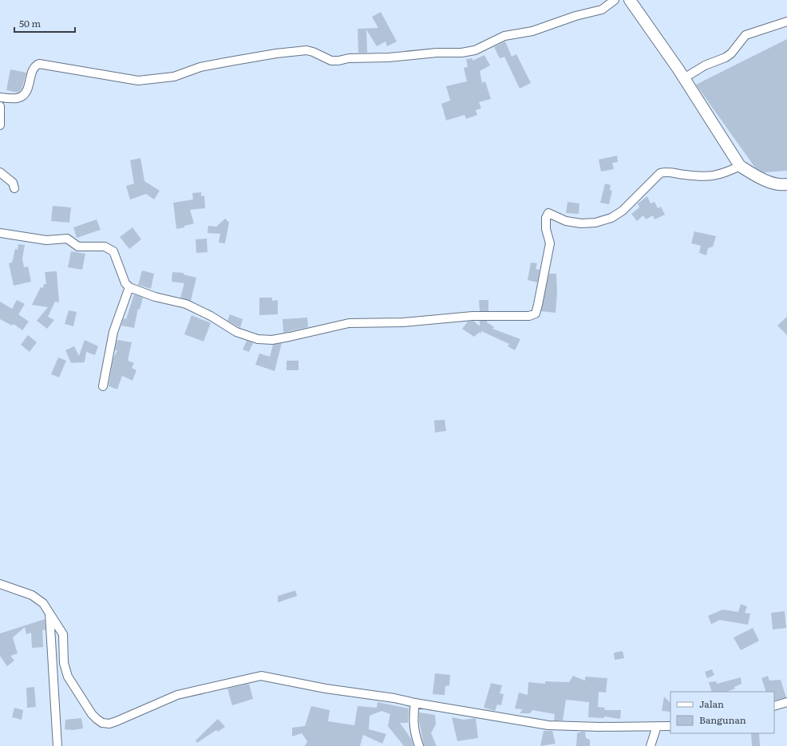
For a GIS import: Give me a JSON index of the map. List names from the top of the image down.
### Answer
{
  "legend": ["Jalan", "Bangunan"],
  "scale_bar": "50 m"
}
